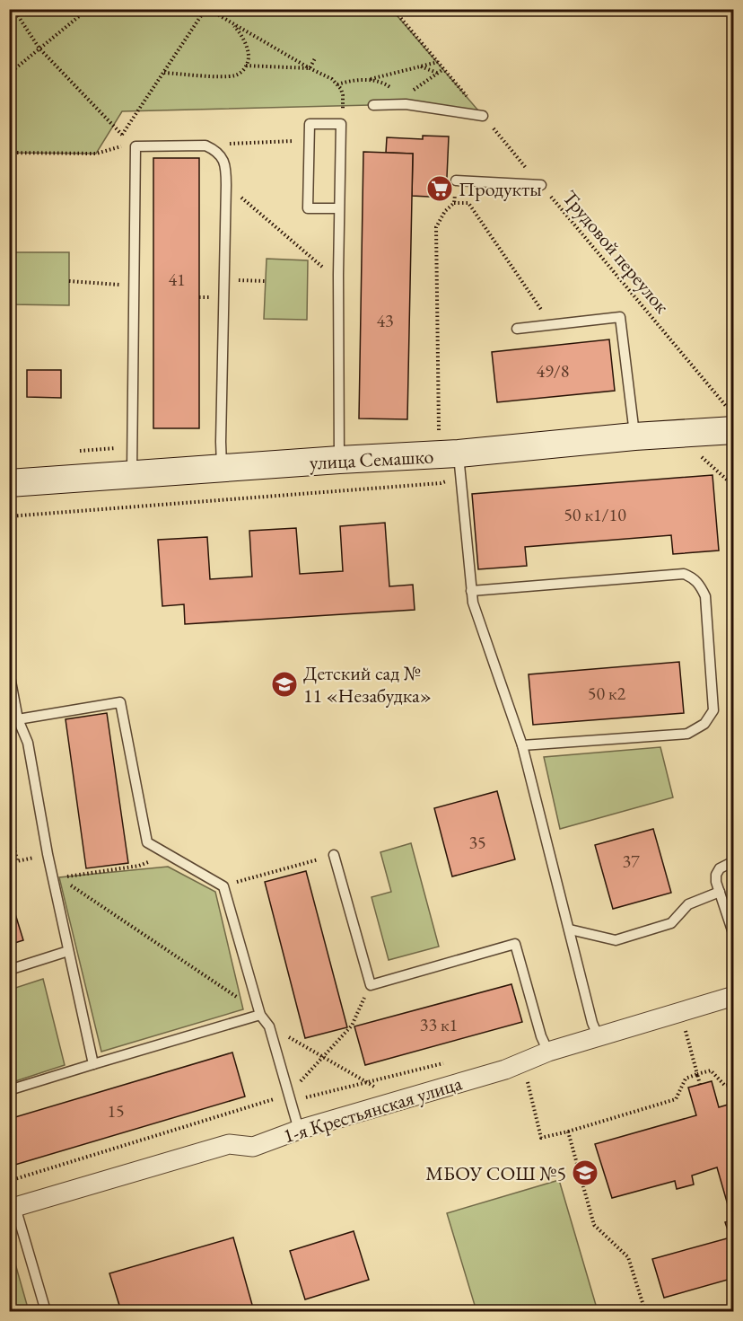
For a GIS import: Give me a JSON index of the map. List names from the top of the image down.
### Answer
{
  "streets": {
    "main road": ["улица Семашко"],
    "street": ["1-я Крестьянская улица"],
    "path": ["Трудовой переулок"]
  },
  "crossings": [
    ["Трудовой переулок", "улица Семашко"]
  ],
  "places": {
    "supermarket": ["Продукты"],
    "school or university": ["Детский сад № 11 «Незабудка»", "МБОУ СОШ №5"]
  },
  "house_numbers": [
    "41",
    "43",
    "49/8",
    "50 к1/10",
    "50 к2",
    "35",
    "37",
    "33 к1",
    "15"
  ]
}
